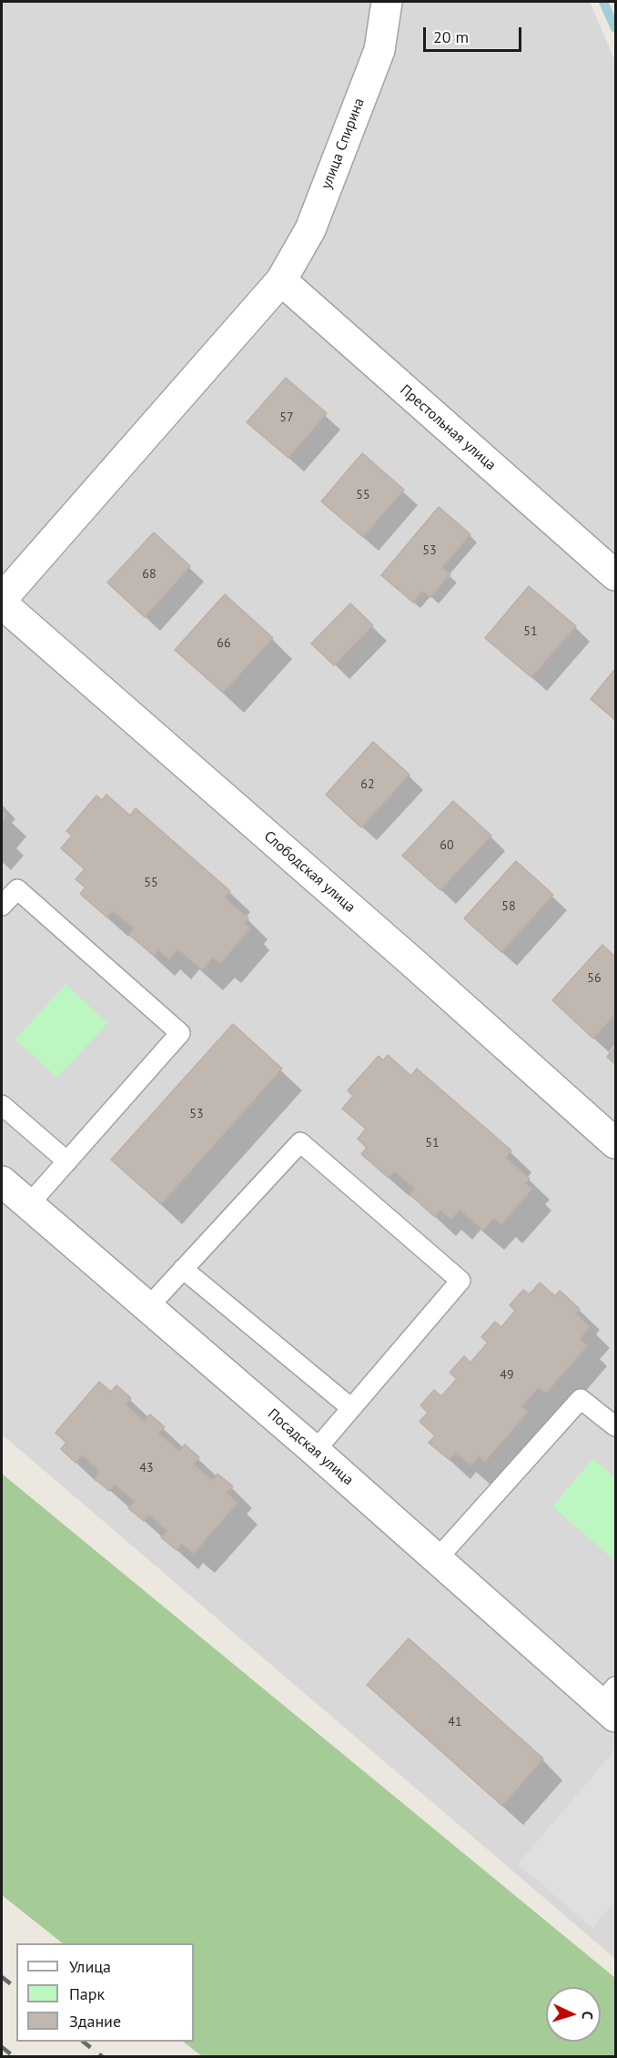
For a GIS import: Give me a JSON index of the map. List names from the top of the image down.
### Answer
{
  "streets": {
    "street": [
      "улица Спирина",
      "Престольная улица",
      "Слободская улица",
      "Посадская улица"
    ]
  },
  "crossings": [
    ["улица Спирина", "Престольная улица"],
    ["улица Спирина", "Слободская улица"]
  ],
  "house_numbers": [
    "57",
    "55",
    "53",
    "68",
    "51",
    "66",
    "62",
    "60",
    "55",
    "58",
    "56",
    "53",
    "51",
    "49",
    "43",
    "41"
  ],
  "legend": ["Улица", "Парк", "Здание"],
  "scale_bar": "20 m",
  "north": "right"
}
